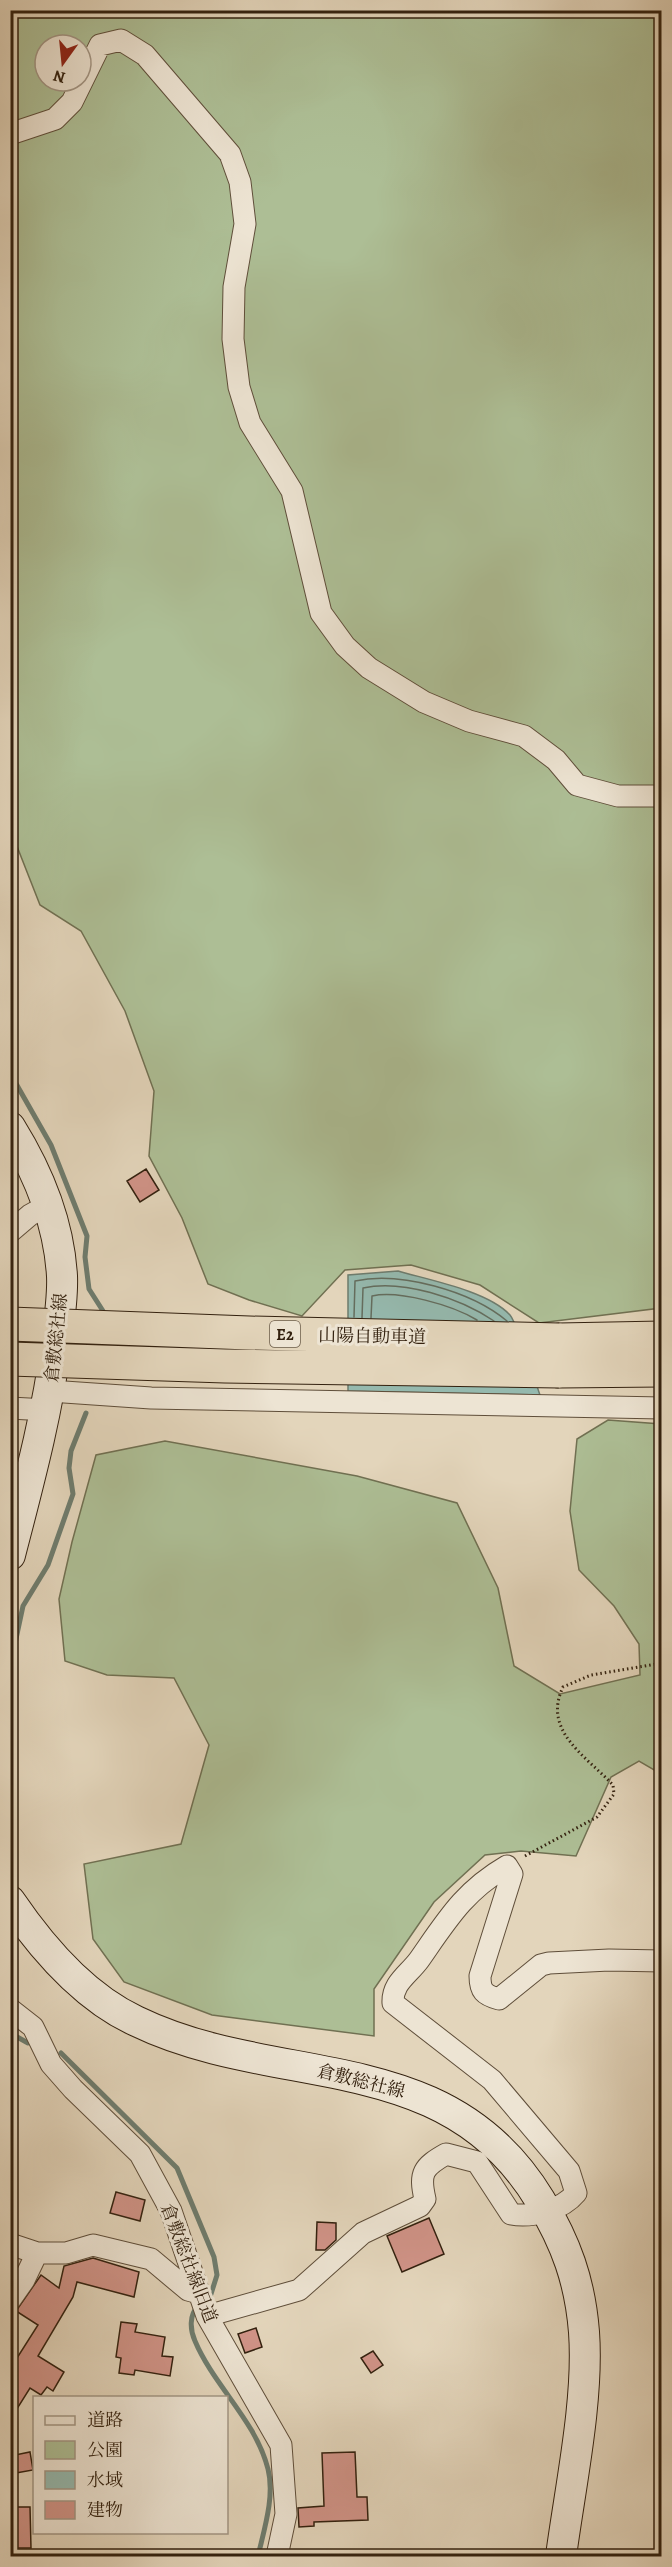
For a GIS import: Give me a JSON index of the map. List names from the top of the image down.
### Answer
{
  "streets": {
    "highway": ["E2", "山陽自動車道"],
    "main road": ["倉敷総社線"],
    "street": ["倉敷総社線旧道"]
  },
  "legend": [
    "道路",
    "公園",
    "水域",
    "建物"
  ],
  "north": "bottom"
}
